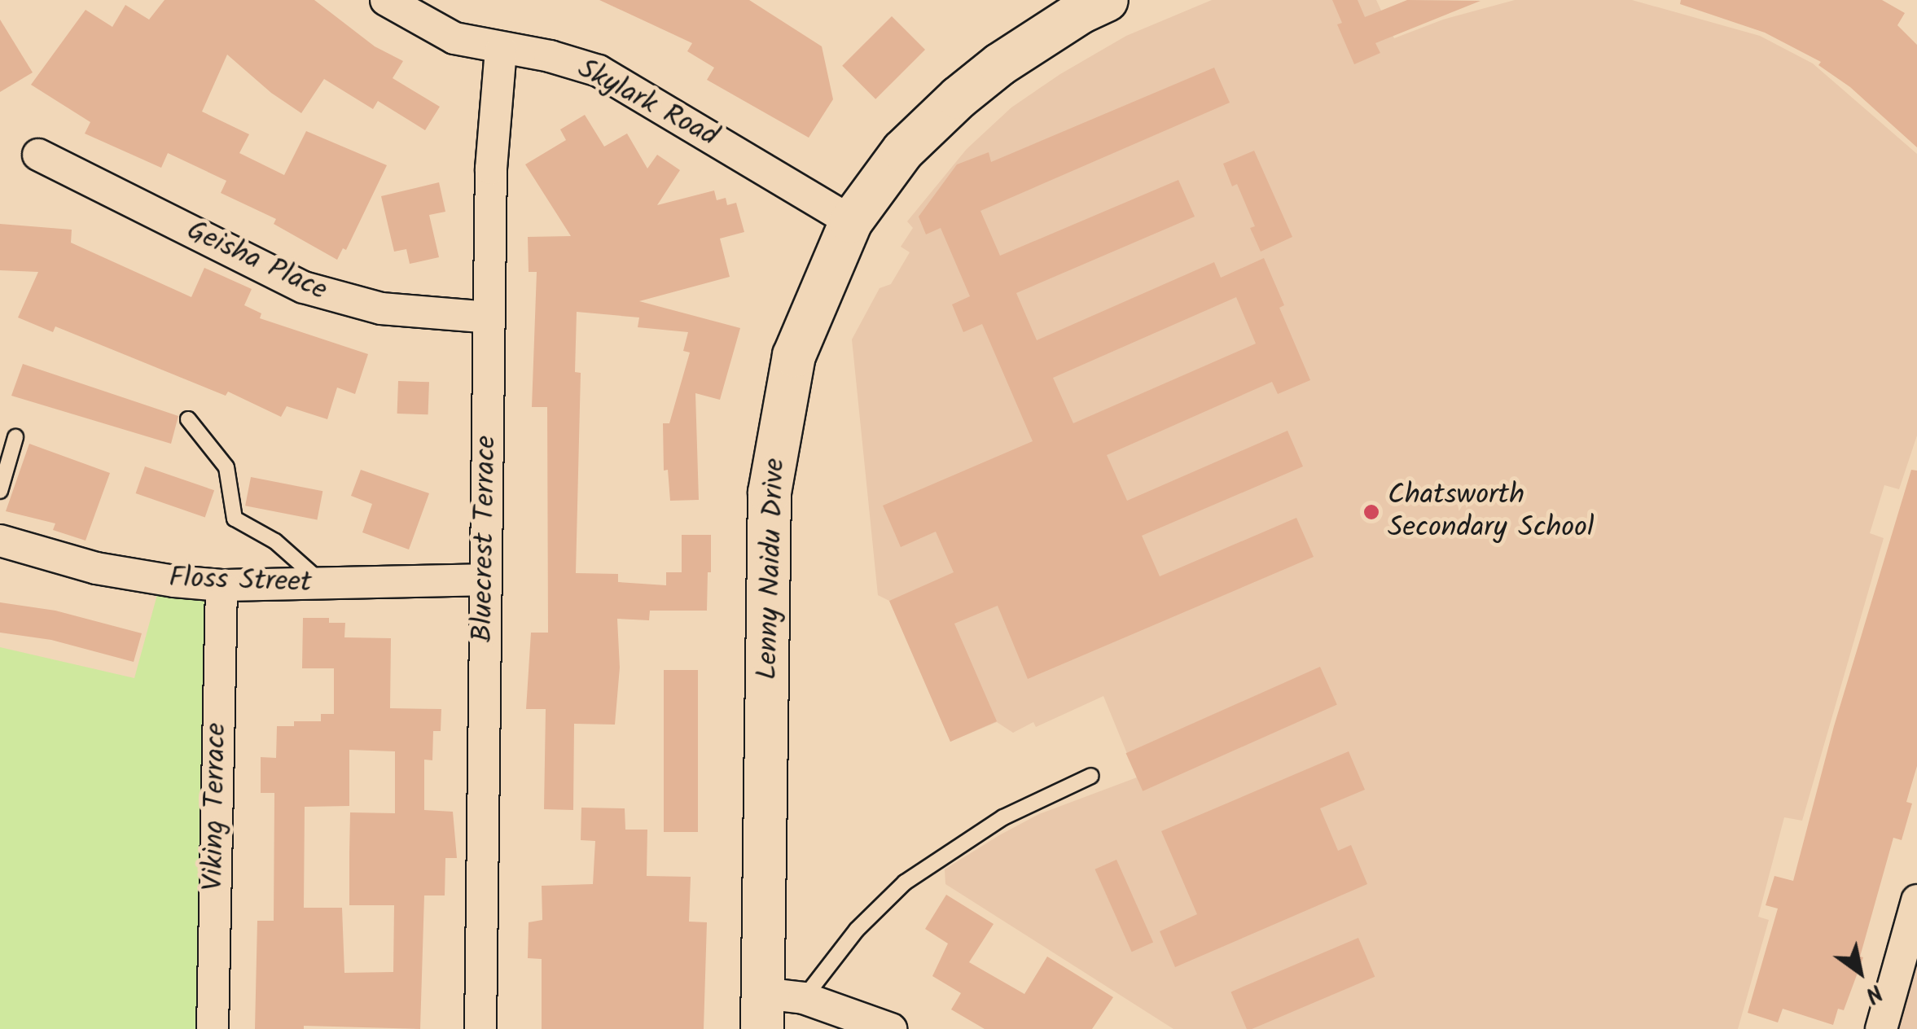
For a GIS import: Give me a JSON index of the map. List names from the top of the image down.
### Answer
{
  "streets": {
    "street": [
      "Skylark Road",
      "Geisha Place",
      "Bluecrest Terrace",
      "Lenny Naidu Drive",
      "Floss Street",
      "Viking Terrace"
    ]
  },
  "crossings": [
    ["Skylark Road", "Bluecrest Terrace"],
    ["Skylark Road", "Lenny Naidu Drive"],
    ["Geisha Place", "Bluecrest Terrace"],
    ["Bluecrest Terrace", "Floss Street"],
    ["Floss Street", "Viking Terrace"]
  ],
  "places": ["Chatsworth Secondary School"],
  "north": "bottom right"
}
